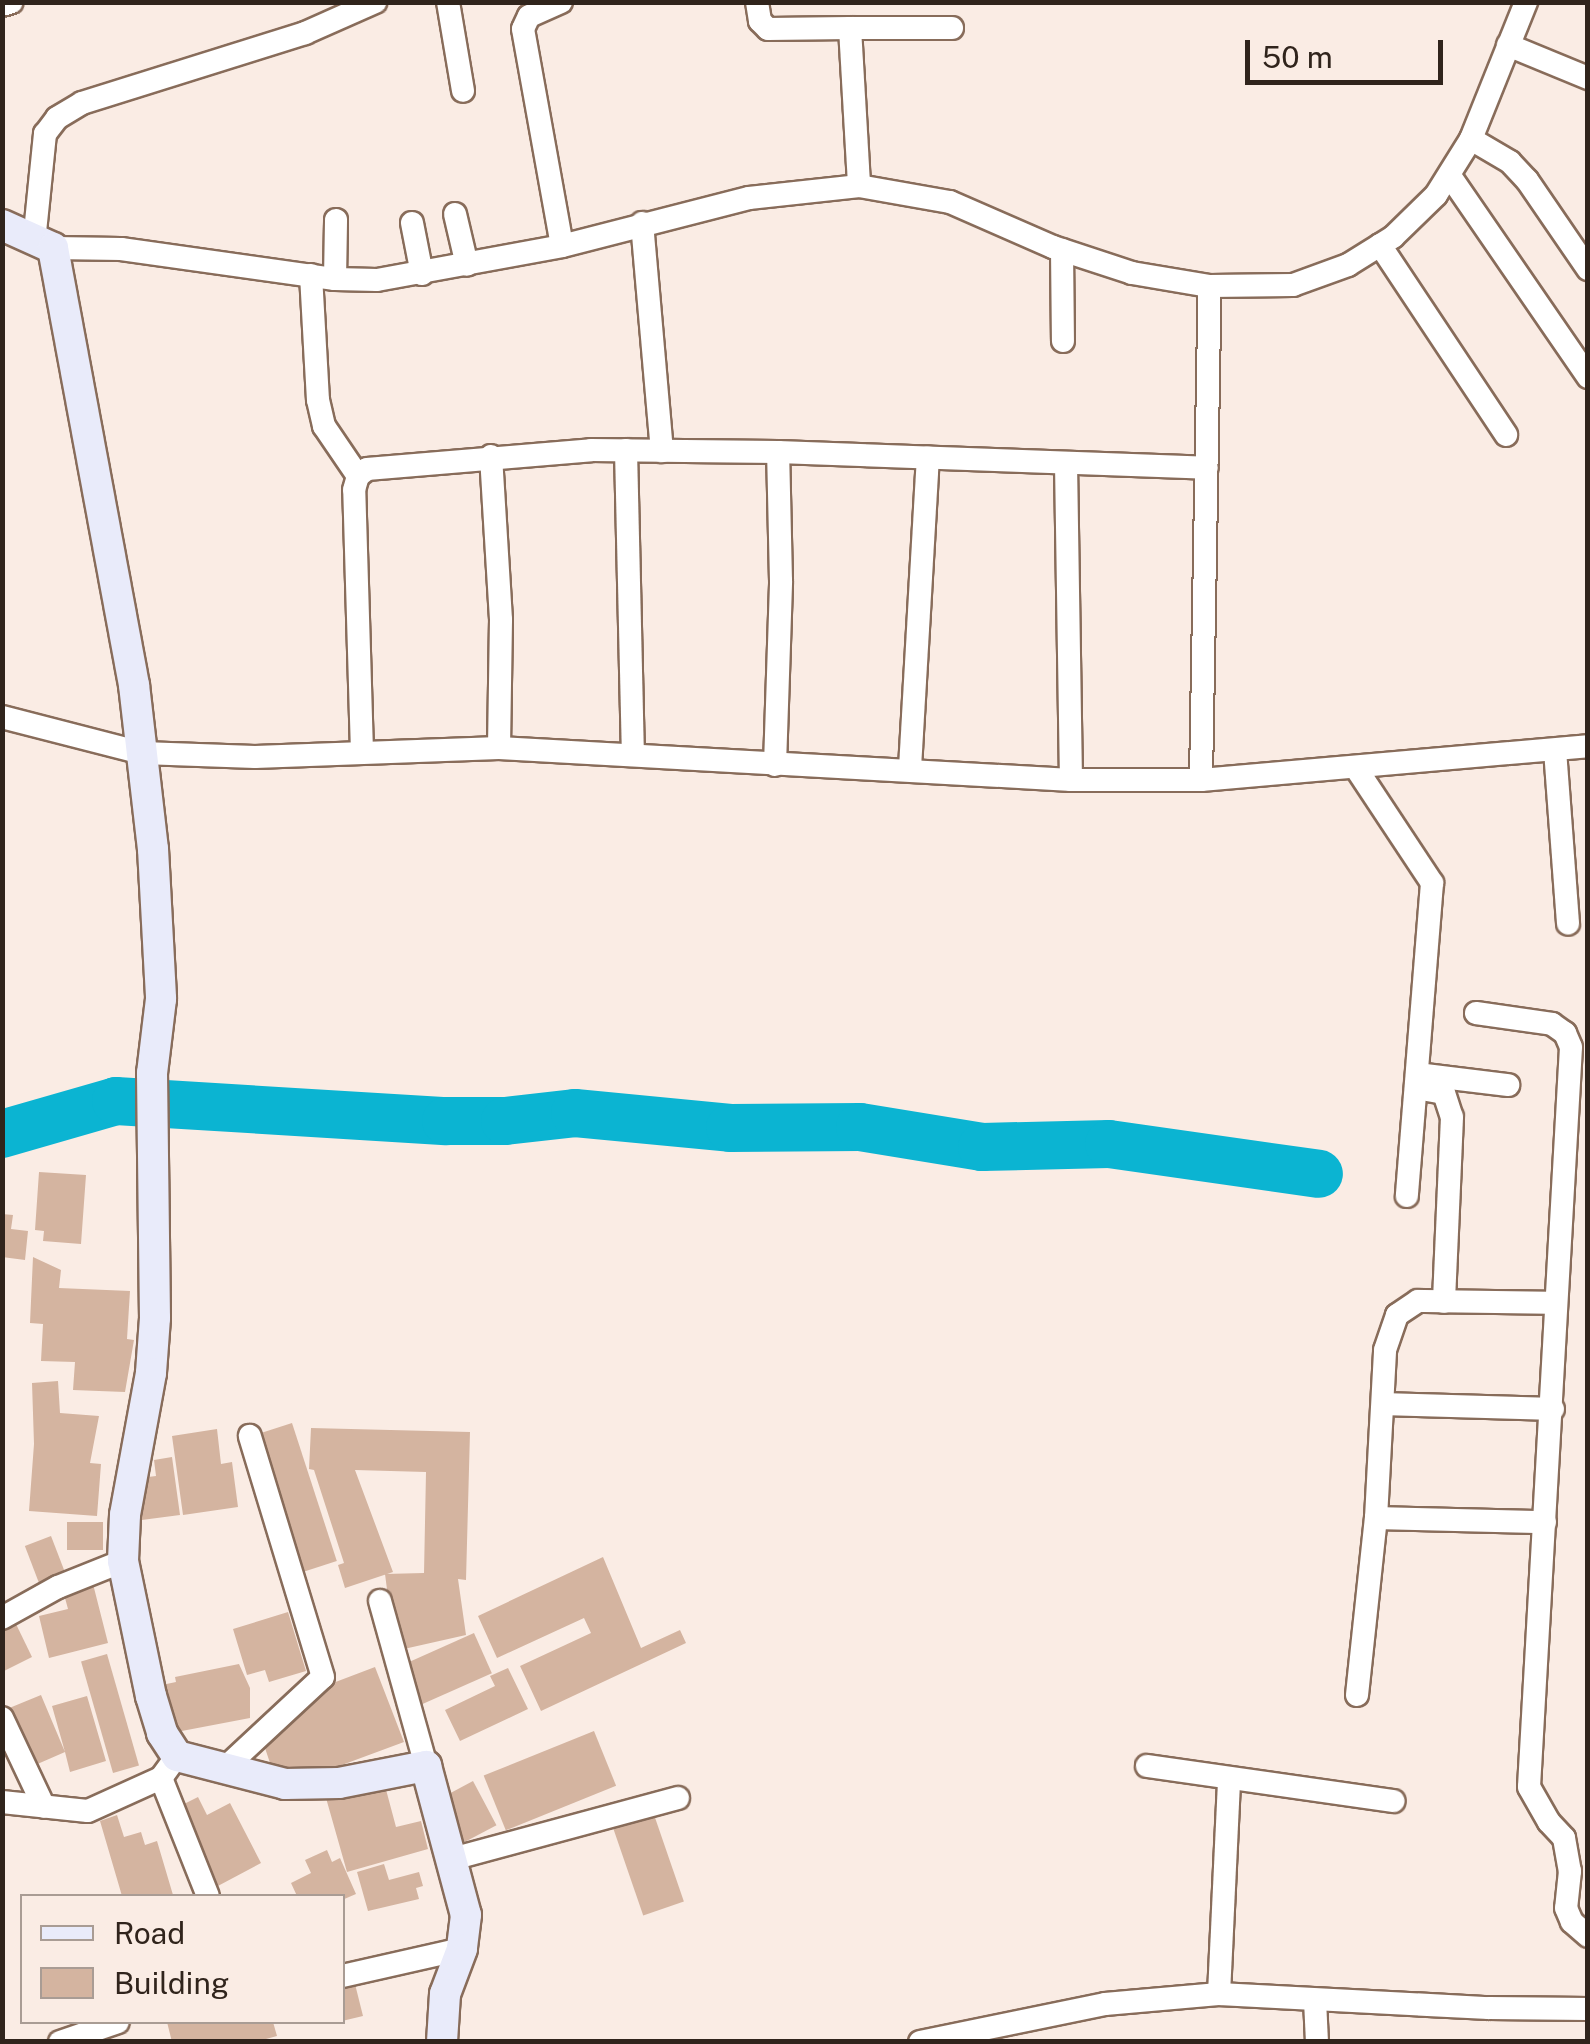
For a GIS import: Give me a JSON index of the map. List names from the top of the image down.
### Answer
{
  "legend": ["Road", "Building"],
  "scale_bar": "50 m"
}
